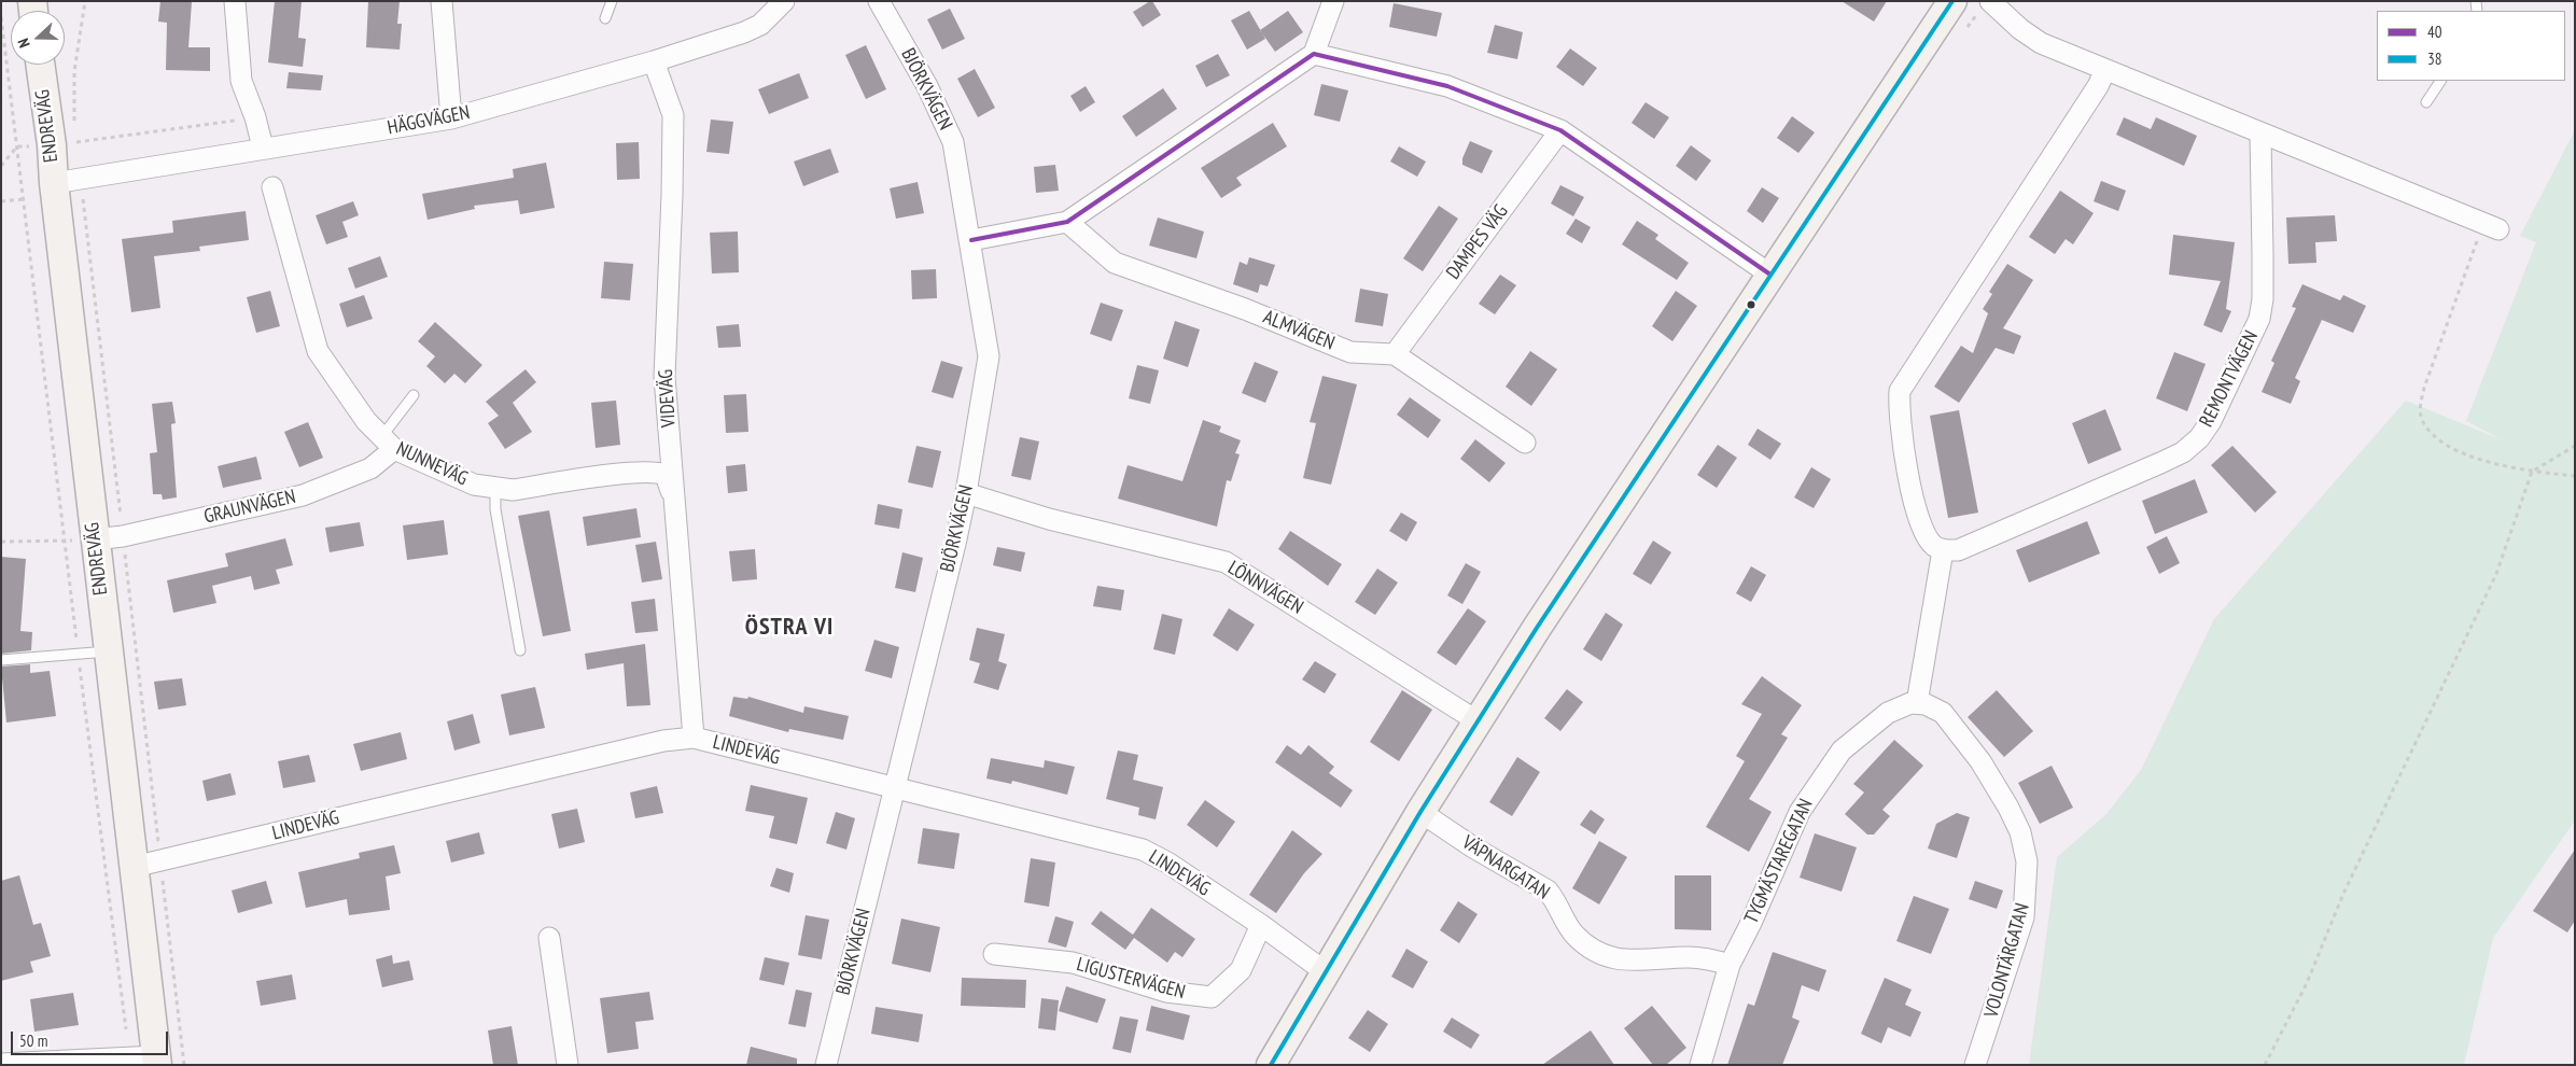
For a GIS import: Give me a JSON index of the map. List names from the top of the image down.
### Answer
{
  "streets": {
    "main road": ["ENDREVÄG"],
    "street": [
      "BJÖRKVÄGEN",
      "HÄGGVÄGEN",
      "DAMPES VÄG",
      "ALMVÄGEN",
      "REMONTVÄGEN",
      "VIDEVÄG",
      "NUNNEVÄG",
      "GRAUNVÄGEN",
      "LÖNNVÄGEN",
      "LINDEVÄG",
      "TYGMÄSTAREGATAN",
      "VÄPNARGATAN",
      "VOLONTÄRGATAN",
      "LIGUSTERVÄGEN"
    ]
  },
  "crossings": [
    ["BJÖRKVÄGEN", "LÖNNVÄGEN"],
    ["BJÖRKVÄGEN", "LINDEVÄG"],
    ["HÄGGVÄGEN", "ENDREVÄG"],
    ["HÄGGVÄGEN", "VIDEVÄG"],
    ["ENDREVÄG", "GRAUNVÄGEN"],
    ["ENDREVÄG", "LINDEVÄG"],
    ["DAMPES VÄG", "ALMVÄGEN"],
    ["VIDEVÄG", "NUNNEVÄG"],
    ["VIDEVÄG", "LINDEVÄG"],
    ["NUNNEVÄG", "GRAUNVÄGEN"],
    ["LINDEVÄG", "LIGUSTERVÄGEN"],
    ["TYGMÄSTAREGATAN", "VÄPNARGATAN"],
    ["TYGMÄSTAREGATAN", "VOLONTÄRGATAN"]
  ],
  "districts": ["ÖSTRA VI"],
  "lines": ["transit line 38", "transit line 40"],
  "legend": ["40", "38"],
  "scale_bar": "50 m",
  "north": "left"
}
